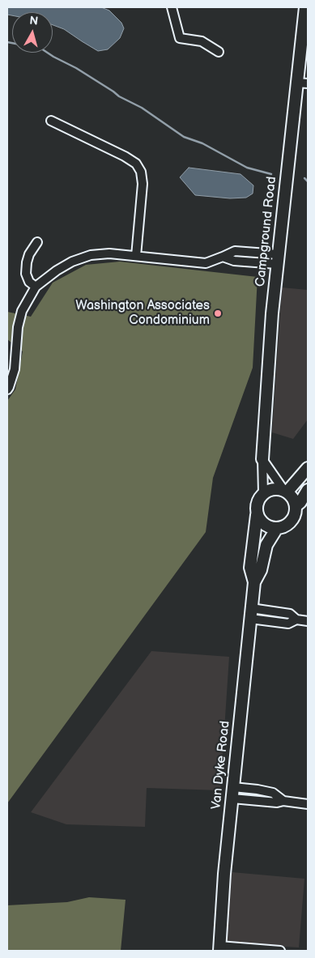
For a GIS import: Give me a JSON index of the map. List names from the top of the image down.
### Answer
{
  "streets": {
    "street": ["Campground Road", "Van Dyke Road"]
  },
  "crossings": [
    ["Campground Road", "Van Dyke Road"]
  ],
  "places": ["Washington Associates Condominium"],
  "north": "top"
}
